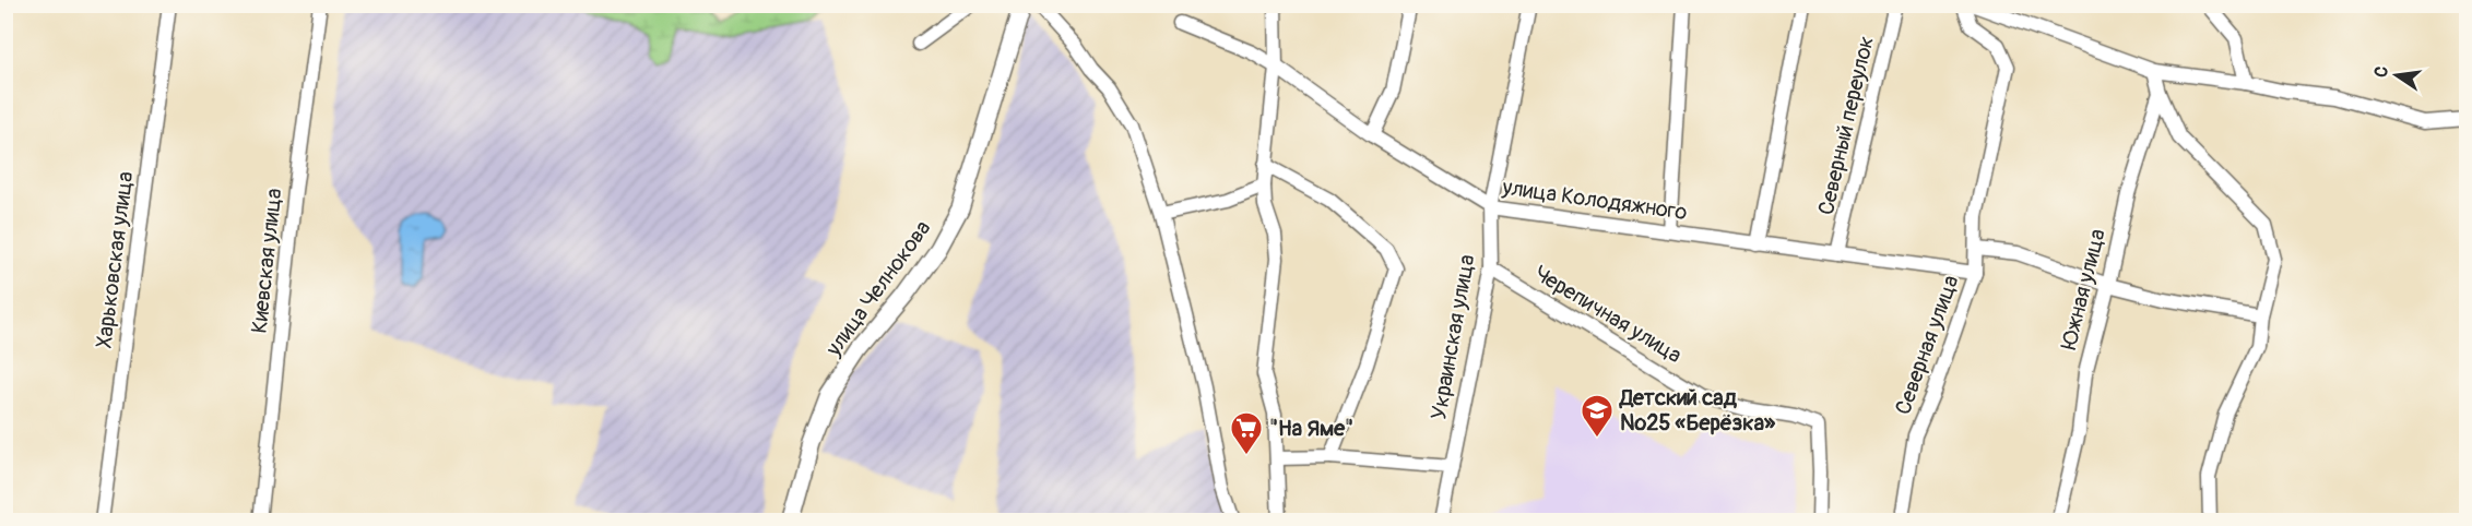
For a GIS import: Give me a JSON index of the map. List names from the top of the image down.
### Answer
{
  "streets": {
    "main road": ["улица Челнокова"],
    "street": [
      "Северный переулок",
      "улица Колодяжного",
      "Харьковская улица",
      "Киевская улица",
      "Южная улица",
      "Черепичная улица",
      "Украинская улица",
      "Северная улица"
    ]
  },
  "crossings": [
    ["Северный переулок", "улица Колодяжного"],
    ["улица Колодяжного", "Украинская улица"],
    ["улица Колодяжного", "Северная улица"],
    ["Черепичная улица", "Украинская улица"]
  ],
  "places": {
    "school or university": ["Детский сад №25 «Берёзка»"],
    "supermarket": ["\"На Яме\""]
  },
  "north": "left"
}
